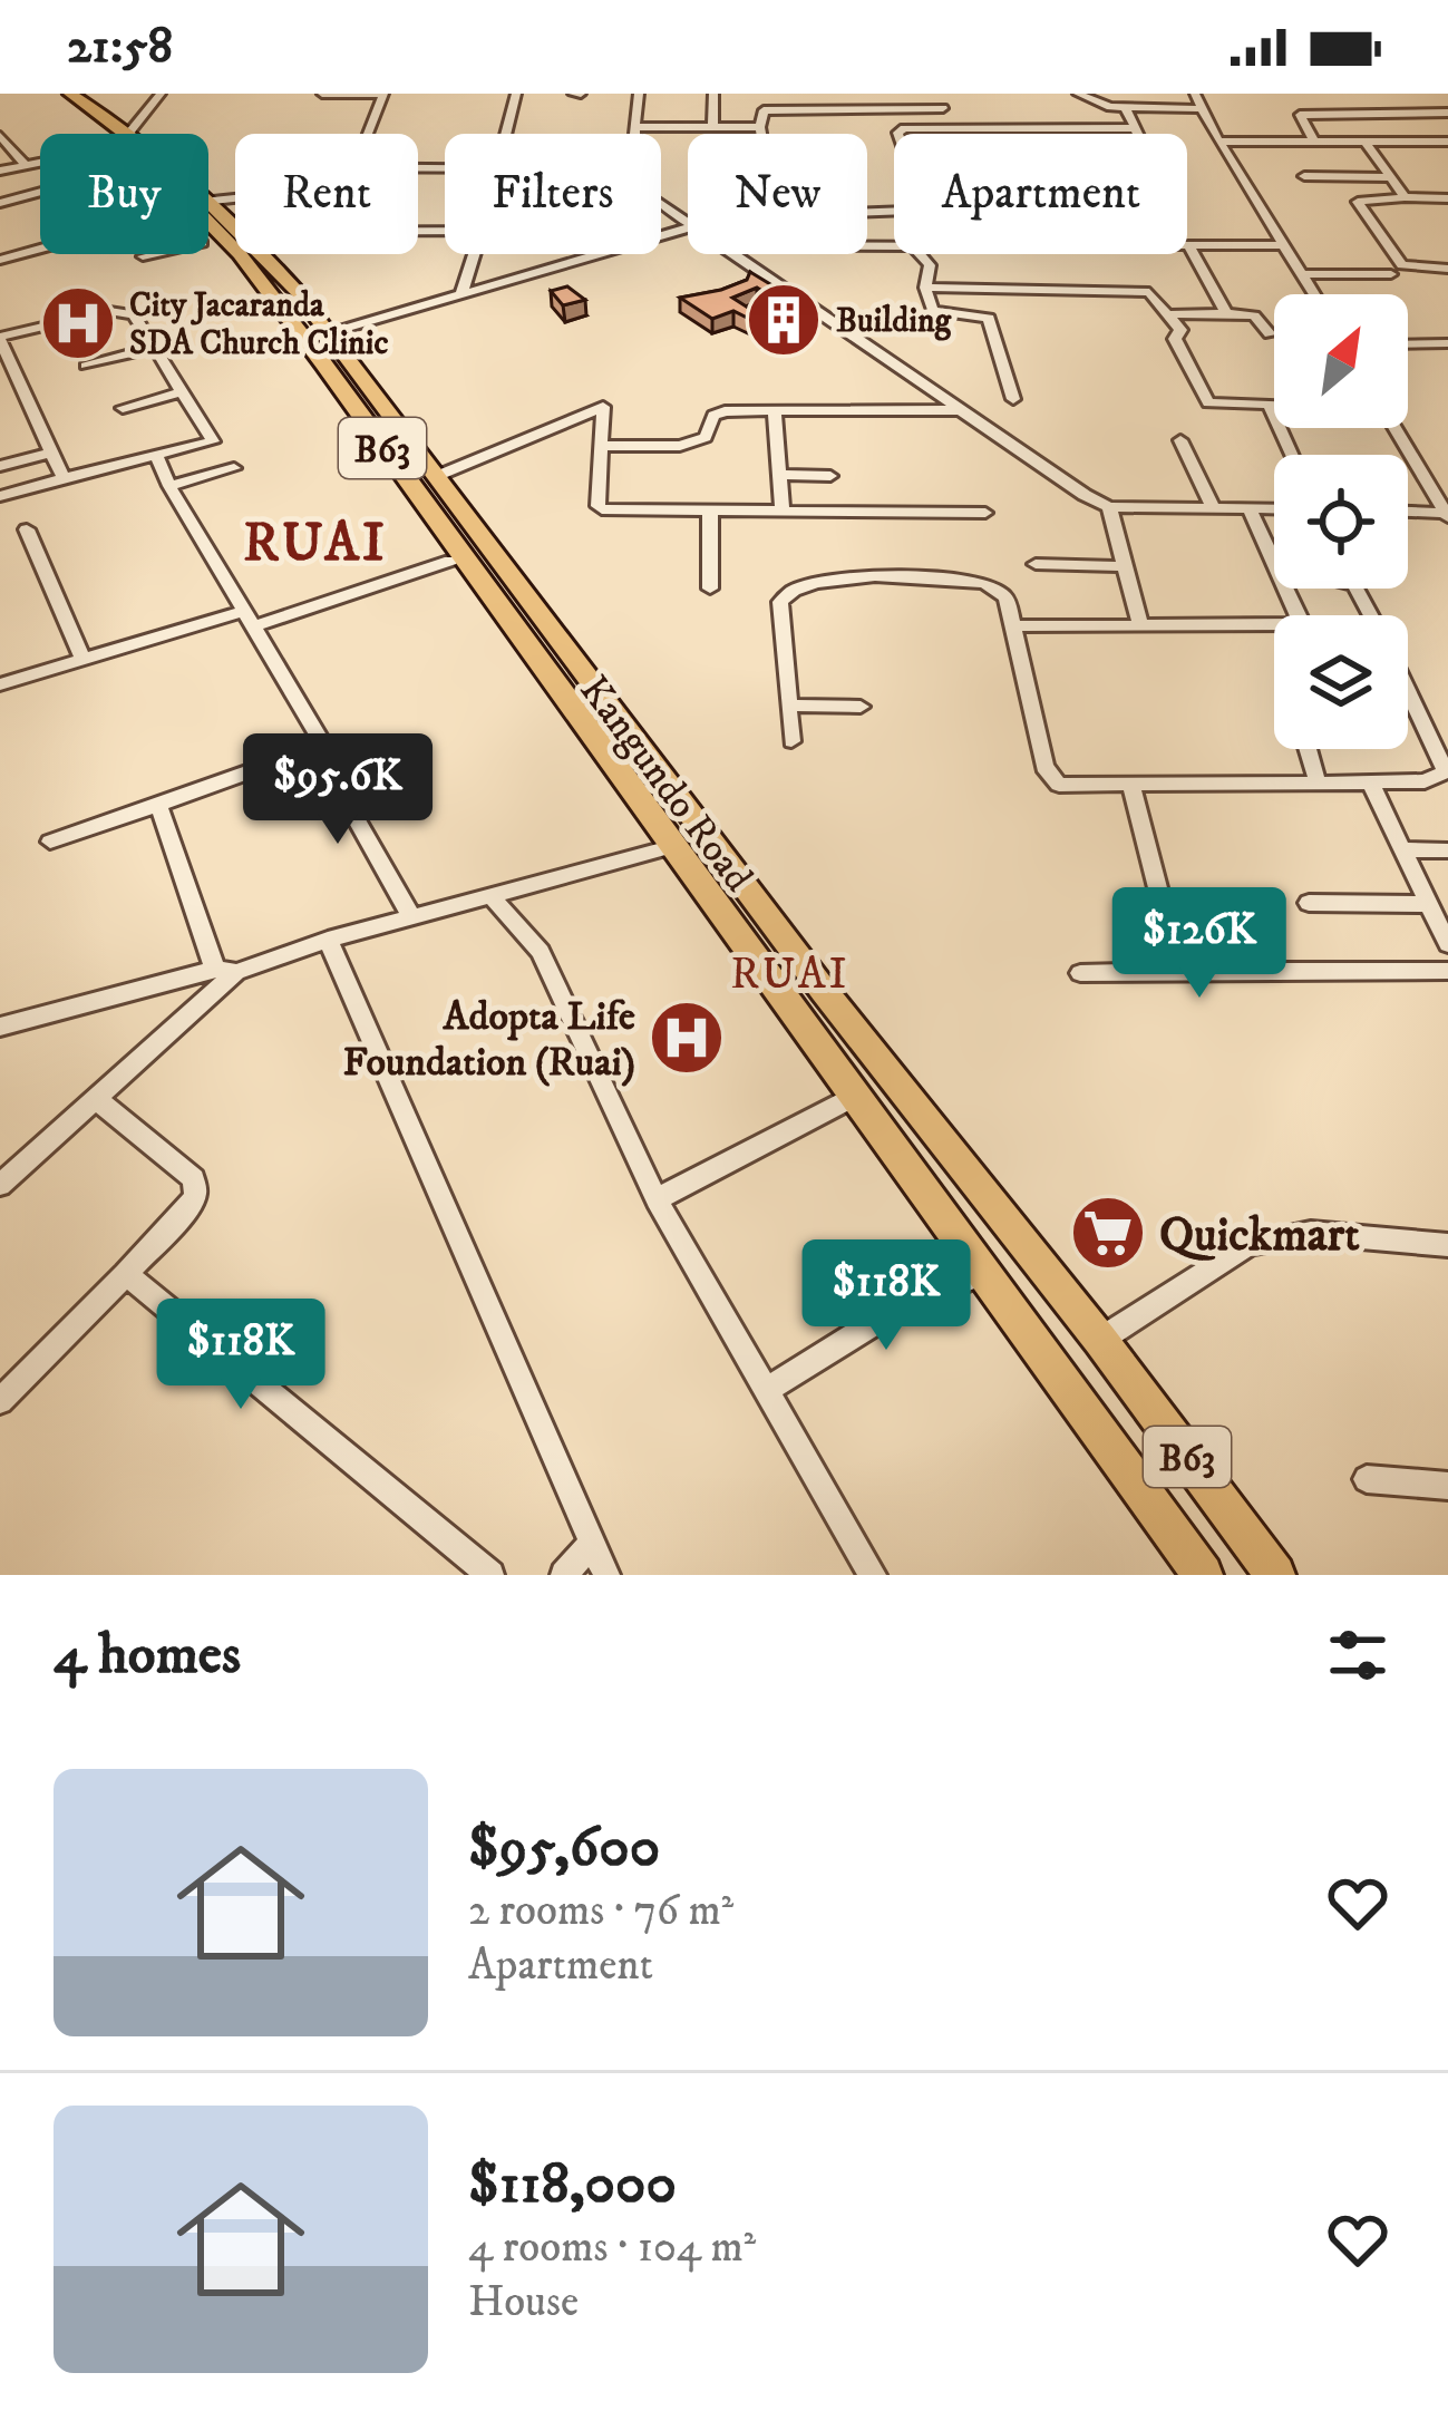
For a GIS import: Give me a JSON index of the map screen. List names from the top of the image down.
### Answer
{
  "streets": {
    "highway": ["B63", "Kangundo Road"]
  },
  "districts": ["RUAI", "RUAI"],
  "places": {
    "building": ["Building"],
    "hospital": ["City Jacaranda SDA Church Clinic", "Adopta Life Foundation (Ruai)"],
    "supermarket": ["Quickmart"]
  },
  "north": "top right",
  "page": {
    "status": "21:58",
    "chip": [
      "Buy",
      "Rent",
      "Filters",
      "New",
      "Apartment"
    ],
    "price": [
      "$95.6K",
      "$126K",
      "$118K",
      "$118K"
    ],
    "heading": "4 homes",
    "list": [
      {
        "name": "$95,600",
        "note": "2 rooms · 76 m² · Apartment"
      },
      {
        "name": "$118,000",
        "note": "4 rooms · 104 m² · House"
      }
    ]
  }
}
